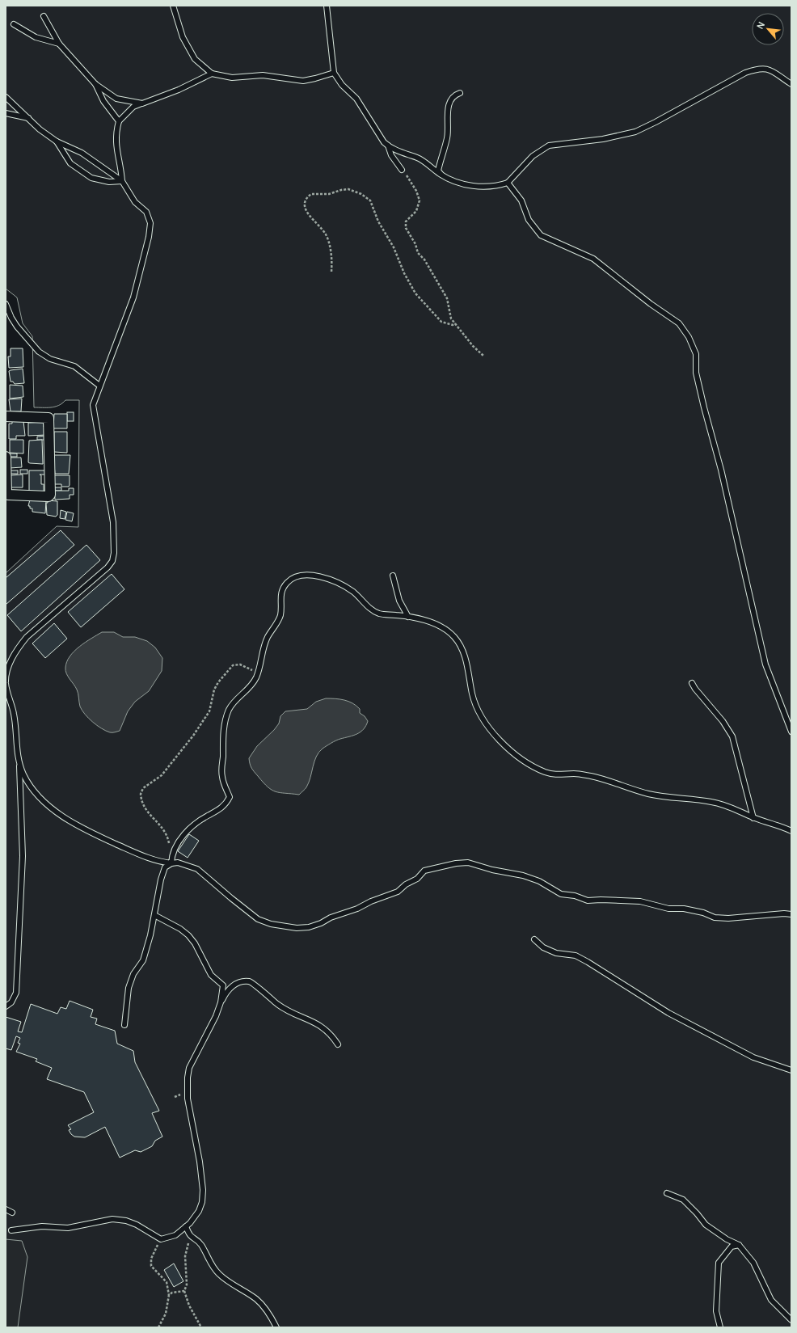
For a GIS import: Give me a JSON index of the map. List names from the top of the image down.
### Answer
{
  "north": "top left"
}
